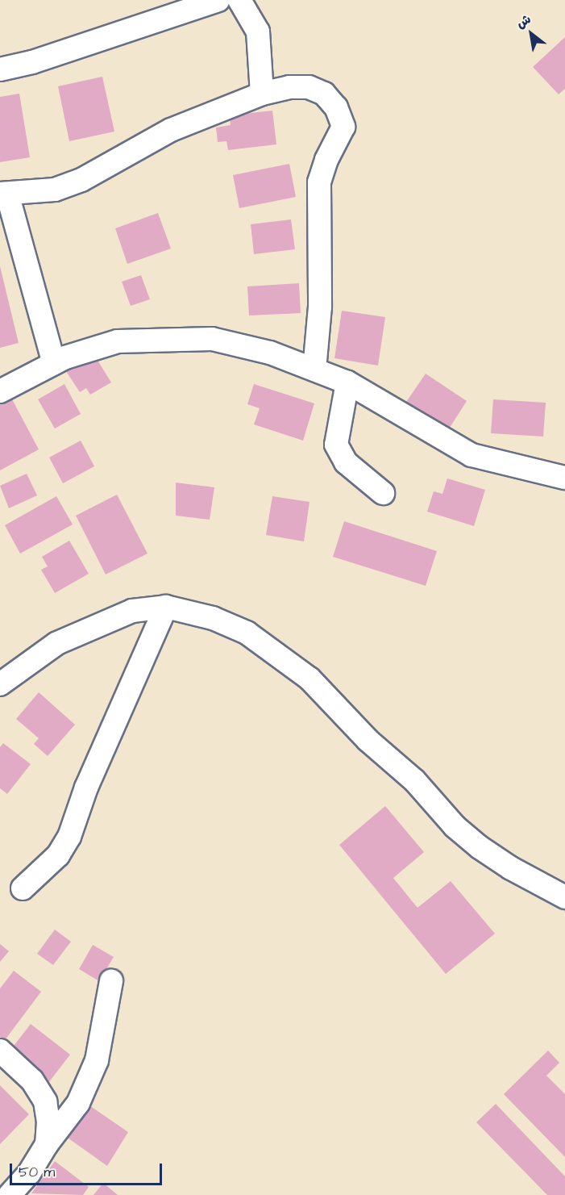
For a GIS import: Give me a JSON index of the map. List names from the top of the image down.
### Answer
{
  "scale_bar": "50 m",
  "north": "top left"
}
